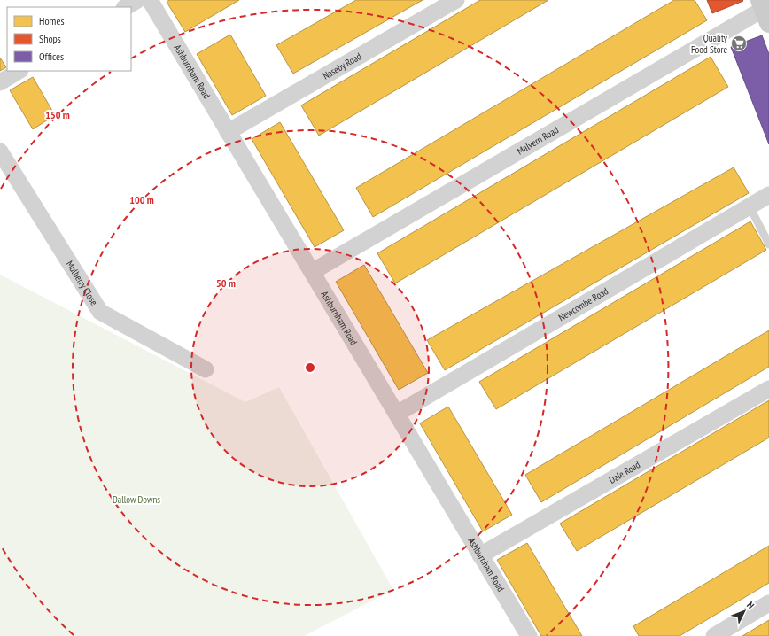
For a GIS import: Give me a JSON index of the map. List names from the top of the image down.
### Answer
{
  "streets": {
    "street": [
      "Naseby Road",
      "Ashburnham Road",
      "Malvern Road",
      "Mulberry Close",
      "Newcombe Road",
      "Dale Road"
    ]
  },
  "crossings": [
    ["Naseby Road", "Ashburnham Road"],
    ["Ashburnham Road", "Malvern Road"],
    ["Ashburnham Road", "Newcombe Road"],
    ["Ashburnham Road", "Dale Road"]
  ],
  "parks": ["Dallow Downs"],
  "places": {
    "supermarket": ["Quality Food Store"]
  },
  "legend": ["Homes", "Shops", "Offices"],
  "north": "top right",
  "rings": ["150 m", "100 m", "50 m"]
}
